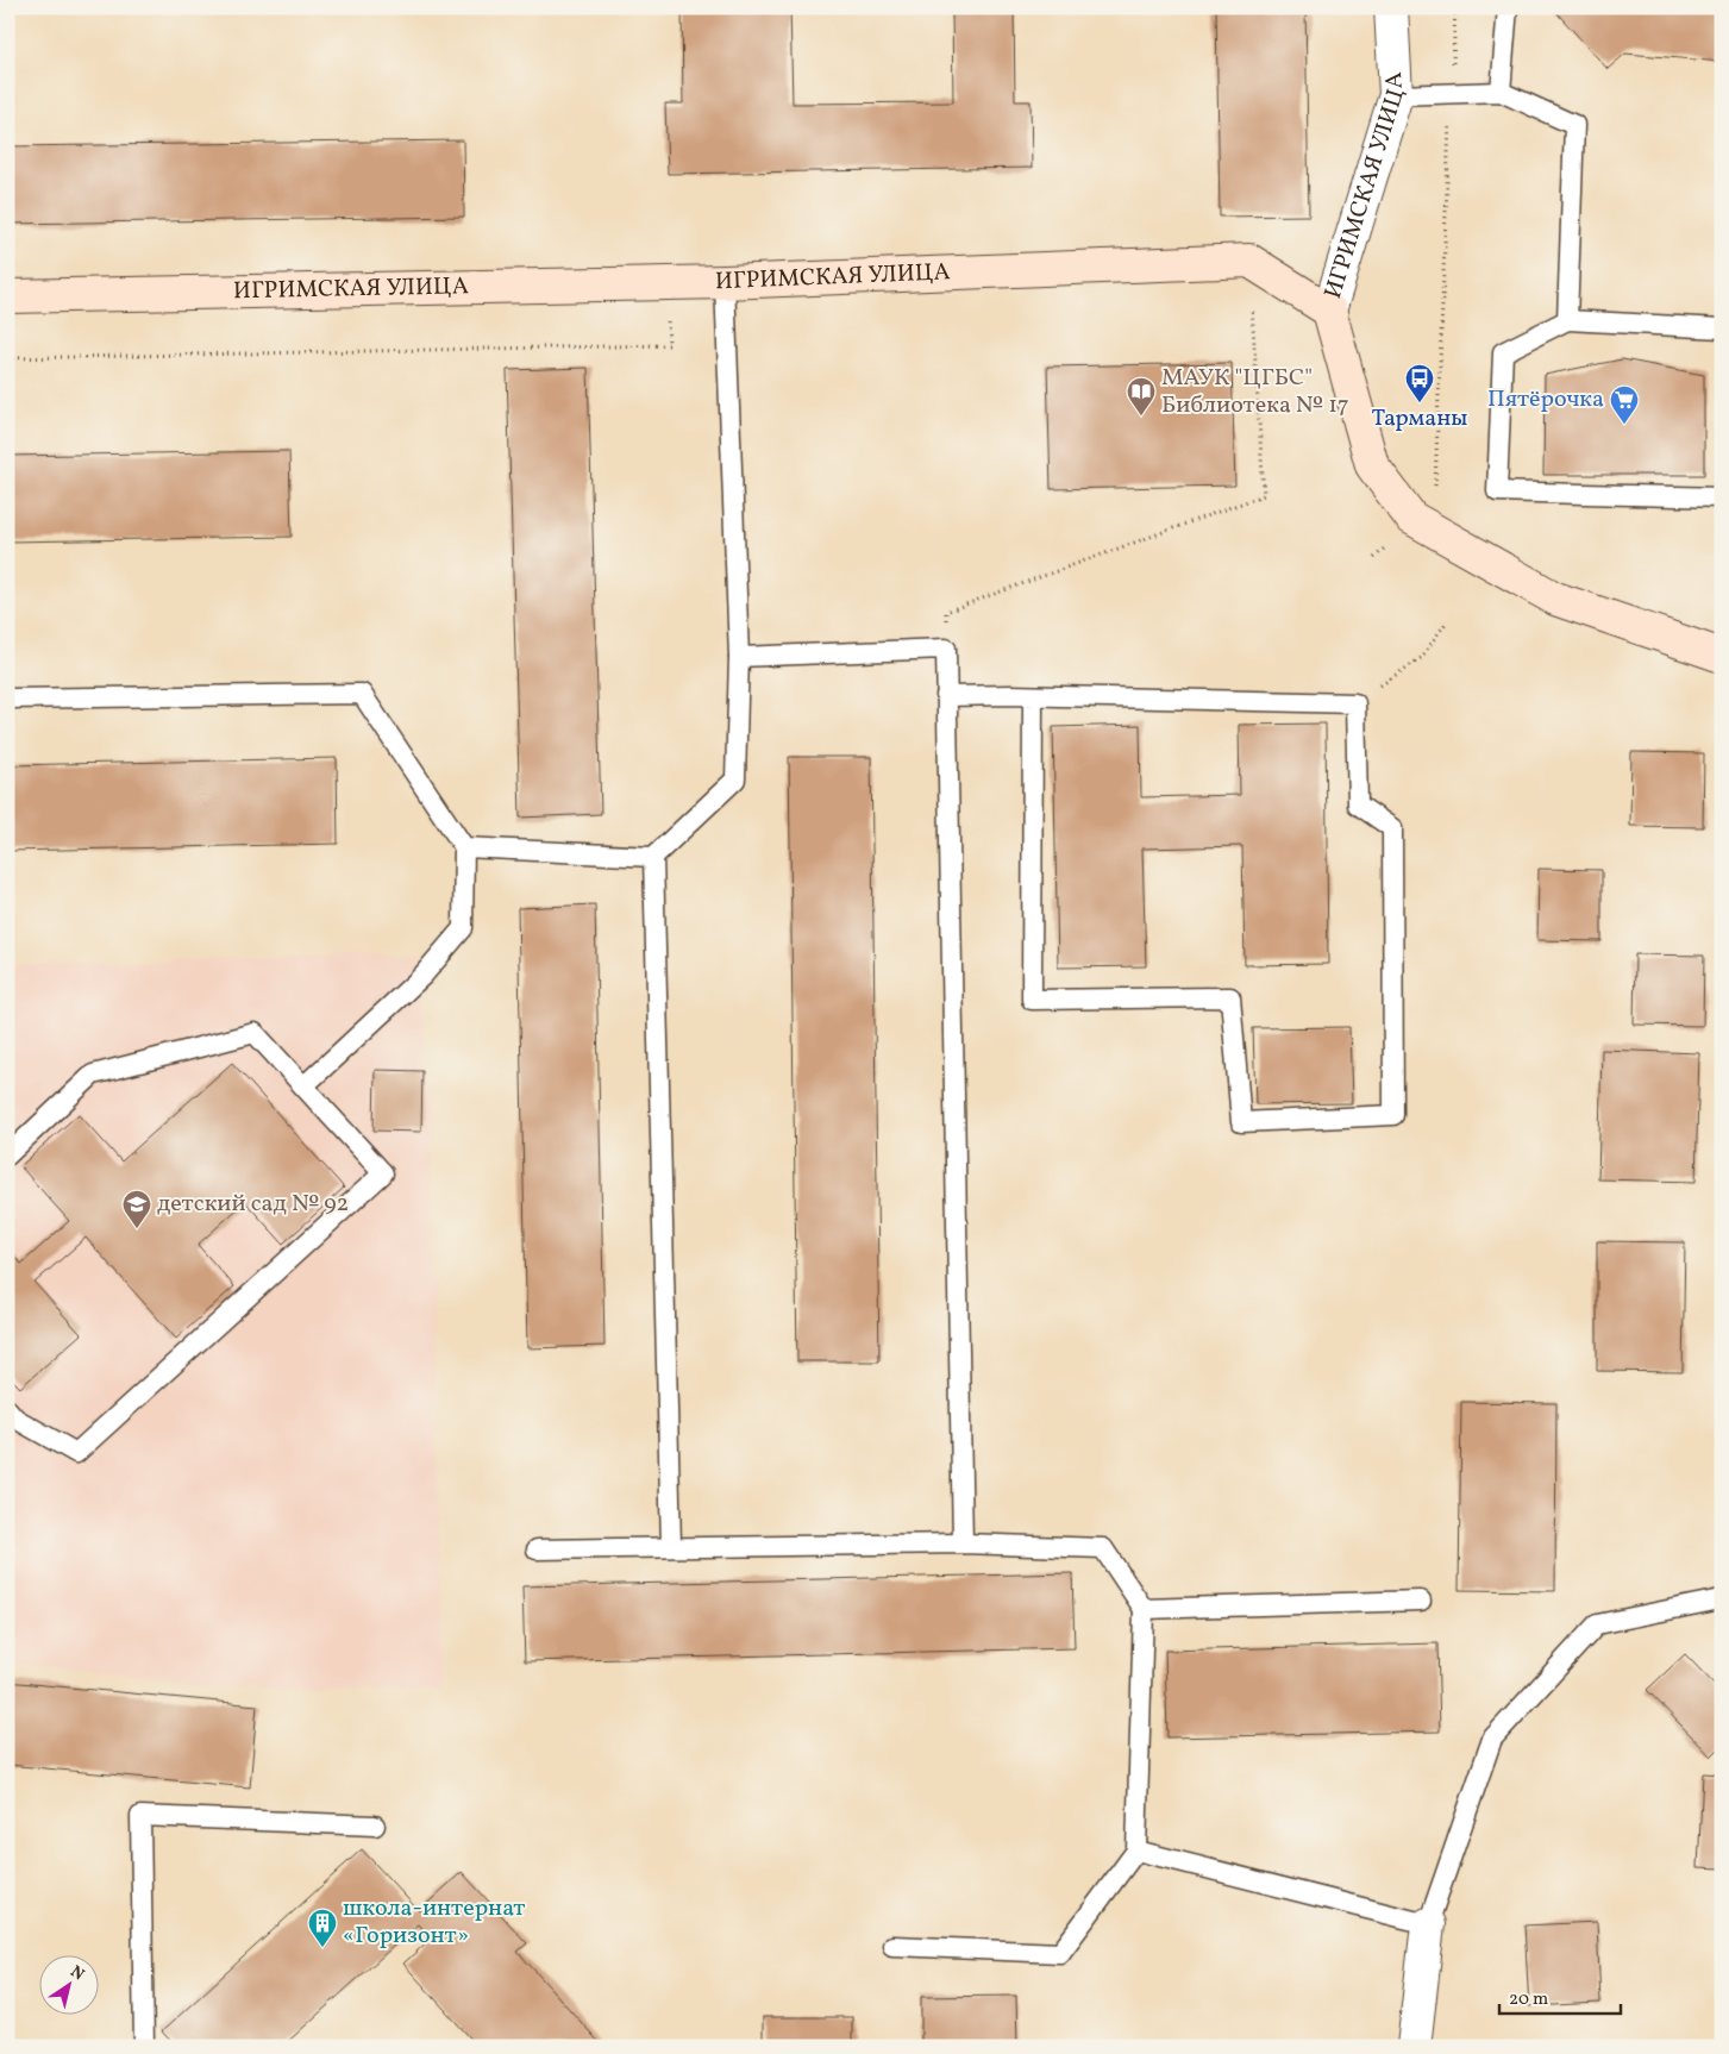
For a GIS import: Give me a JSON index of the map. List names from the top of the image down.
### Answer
{
  "streets": {
    "street": ["ИГРИМСКАЯ УЛИЦА"]
  },
  "places": {
    "bus stop": ["Тарманы"],
    "library": ["МАУК \"ЦГБС\" Библиотека № 17"],
    "supermarket": ["Пятёрочка"],
    "school or university": ["детский сад № 92"],
    "building": ["школа-интернат «Горизонт»"]
  },
  "scale_bar": "20 m",
  "north": "top right"
}
